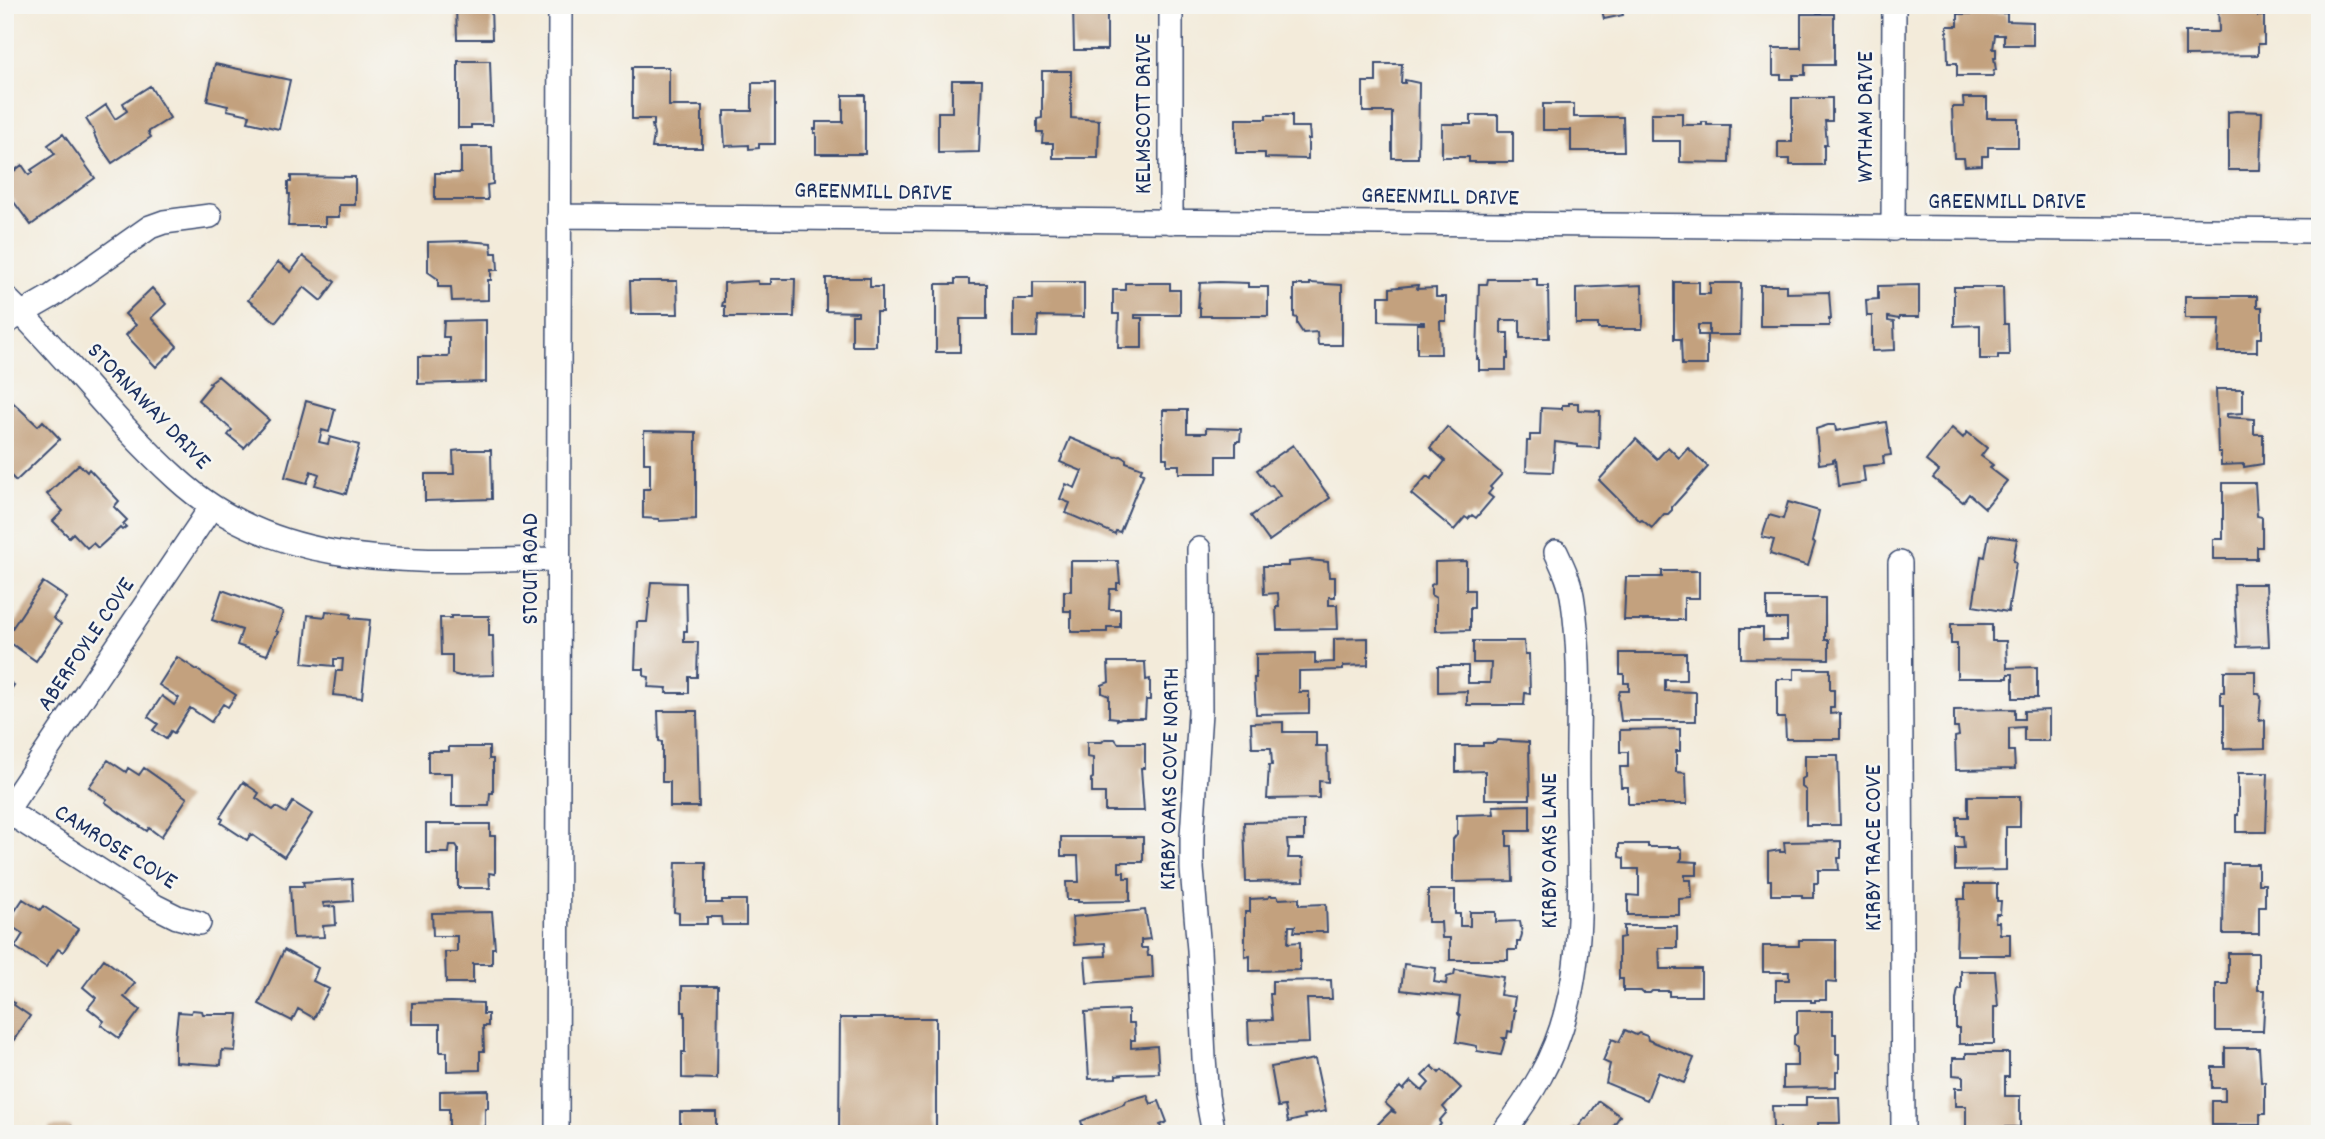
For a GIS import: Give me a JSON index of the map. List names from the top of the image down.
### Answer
{
  "streets": {
    "street": [
      "KELMSCOTT DRIVE",
      "WYTHAM DRIVE",
      "GREENMILL DRIVE",
      "STORNAWAY DRIVE",
      "STOUT ROAD",
      "ABERFOYLE COVE",
      "KIRBY OAKS COVE NORTH",
      "CAMROSE COVE",
      "KIRBY TRACE COVE",
      "KIRBY OAKS LANE"
    ]
  },
  "crossings": [
    ["KELMSCOTT DRIVE", "GREENMILL DRIVE"],
    ["WYTHAM DRIVE", "GREENMILL DRIVE"],
    ["GREENMILL DRIVE", "STOUT ROAD"],
    ["STORNAWAY DRIVE", "STOUT ROAD"],
    ["STORNAWAY DRIVE", "ABERFOYLE COVE"],
    ["ABERFOYLE COVE", "CAMROSE COVE"]
  ]
}
